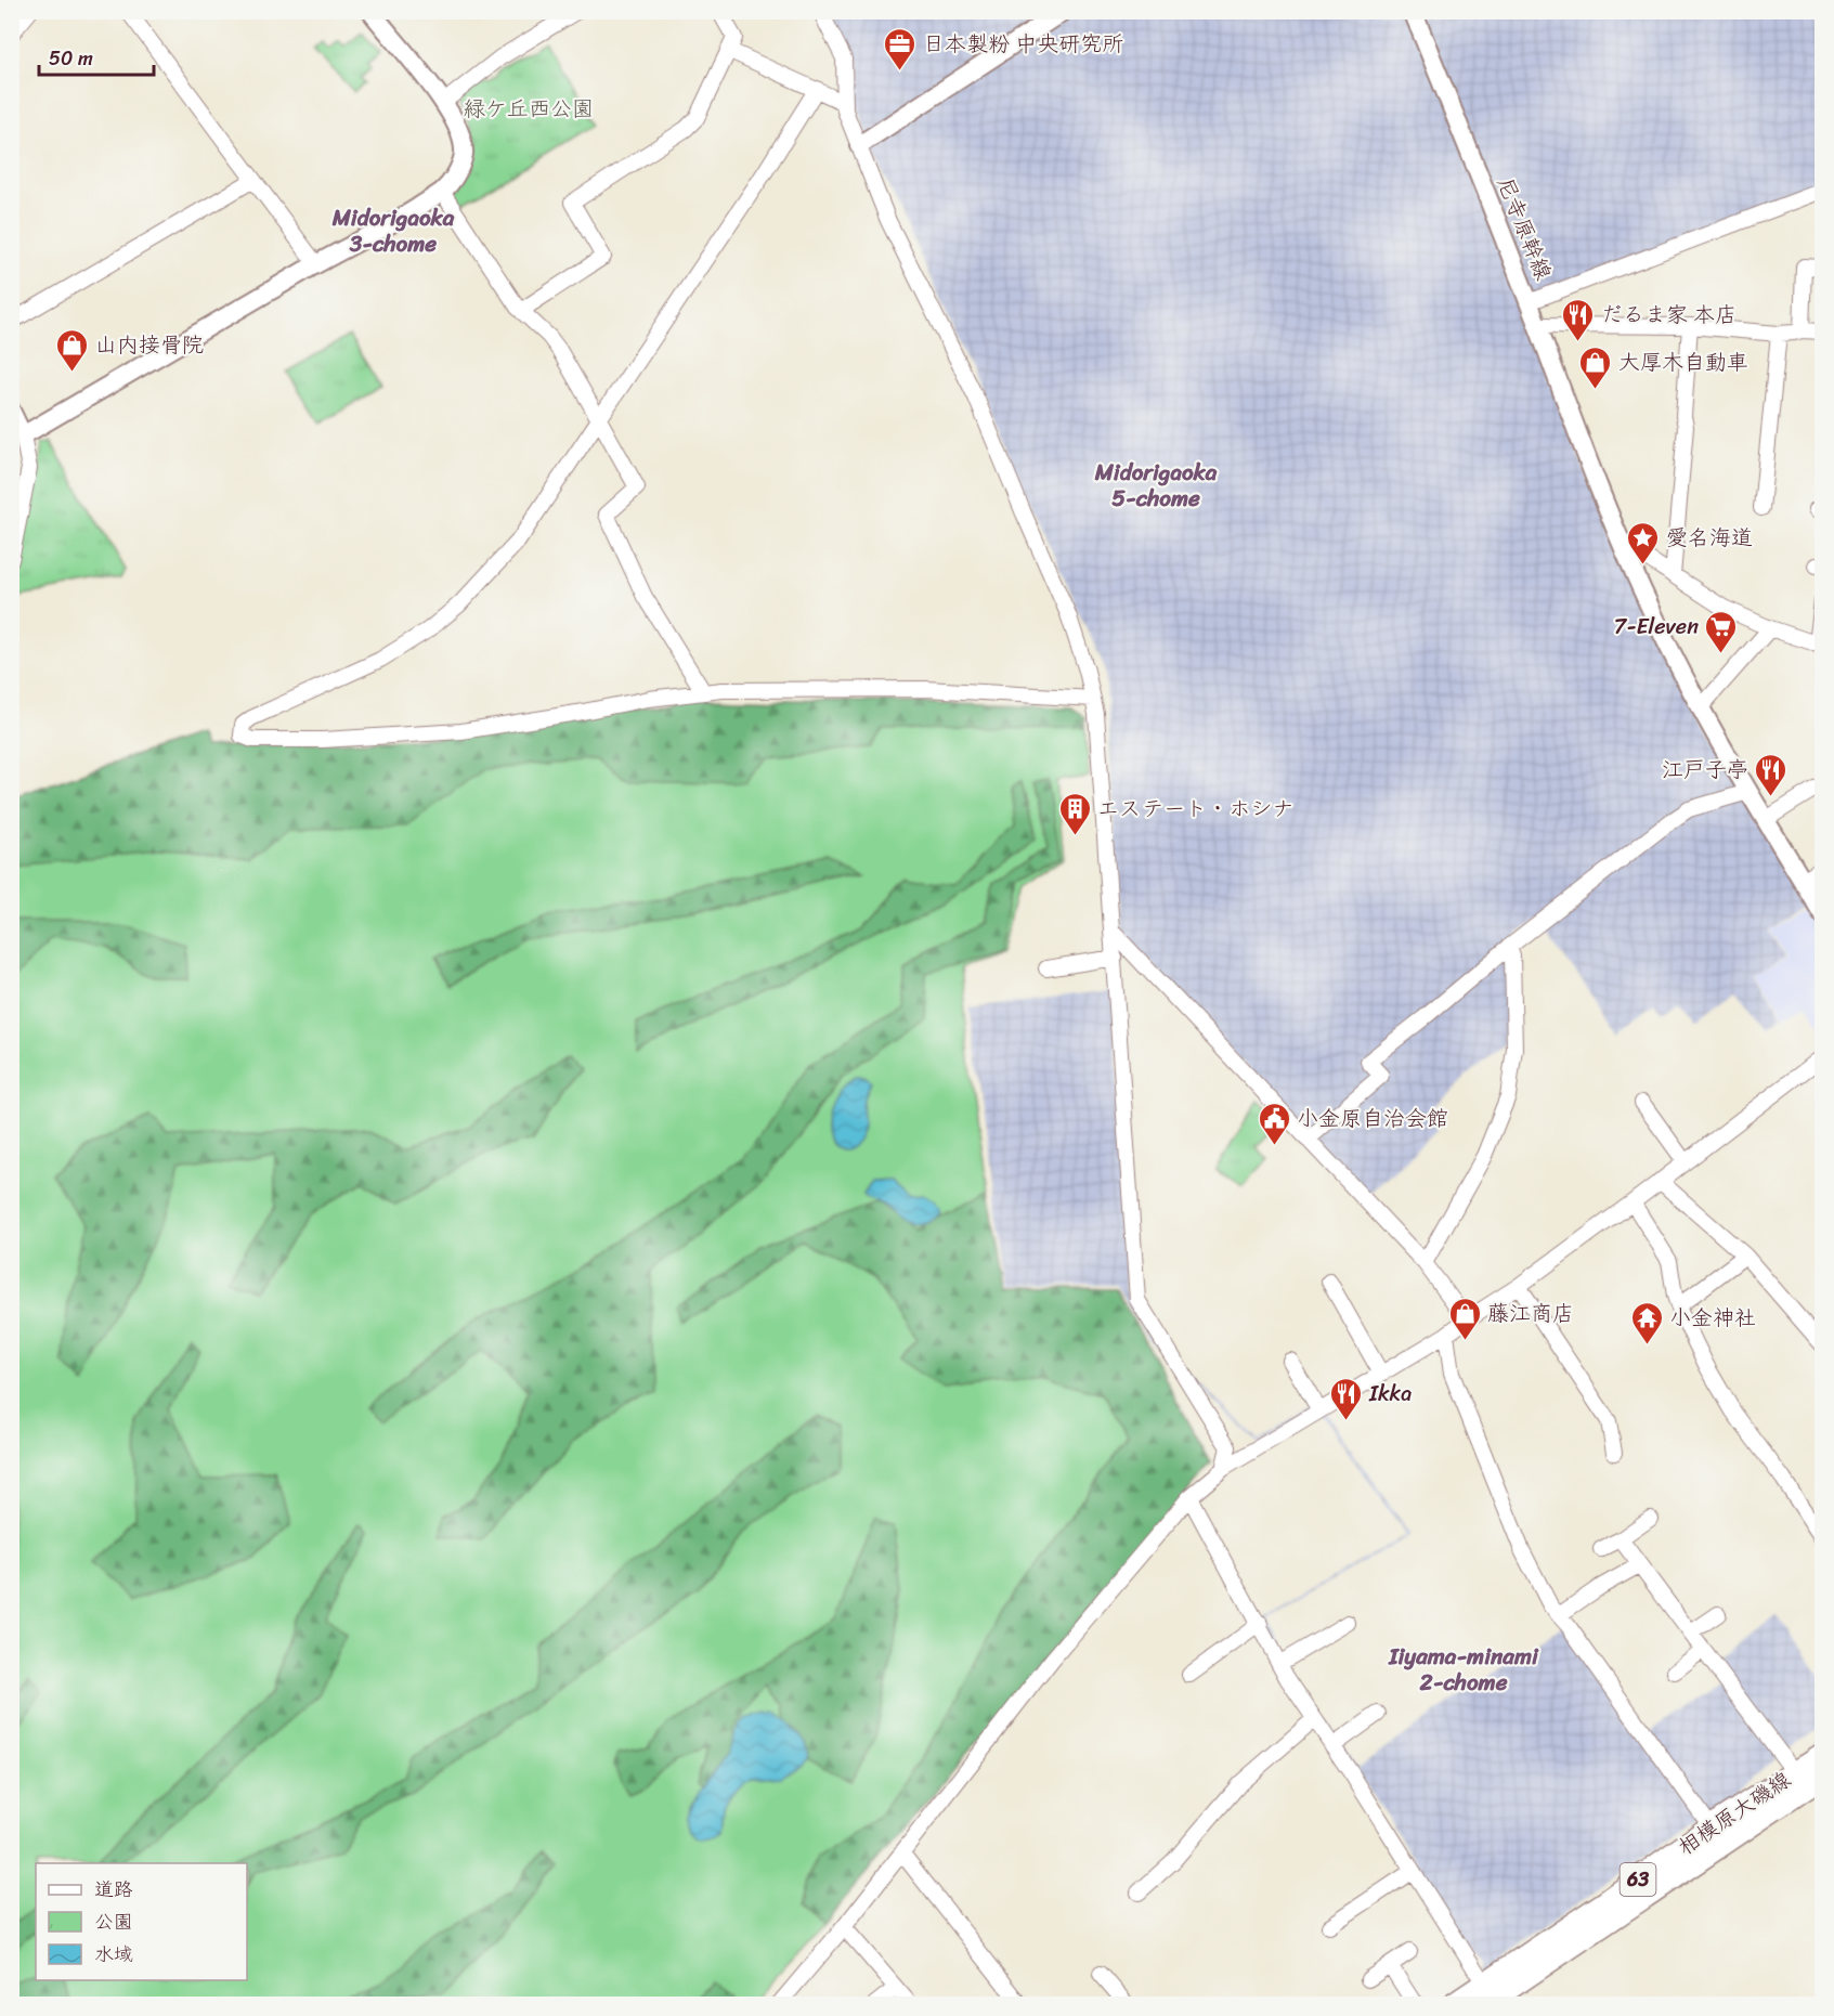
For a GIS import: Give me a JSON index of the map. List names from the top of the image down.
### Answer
{
  "streets": {
    "main road": ["相模原大磯線", "63"],
    "street": ["尼寺原幹線"]
  },
  "districts": ["Midorigaoka 3-chome", "Midorigaoka 5-chome", "Iiyama-minami 2-chome"],
  "parks": ["緑ケ丘西公園"],
  "places": {
    "office": ["日本製粉 中央研究所"],
    "restaurant": ["だるま家 本店", "江戸子亭", "Ikka"],
    "shop": ["山内接骨院", "大厚木自動車", "藤江商店"],
    "place": ["愛名海道"],
    "supermarket": ["7-Eleven"],
    "building": ["エステート・ホシナ"],
    "public building": ["小金原自治会館"],
    "temple": ["小金神社"]
  },
  "legend": ["道路", "公園", "水域"],
  "scale_bar": "50 m"
}
